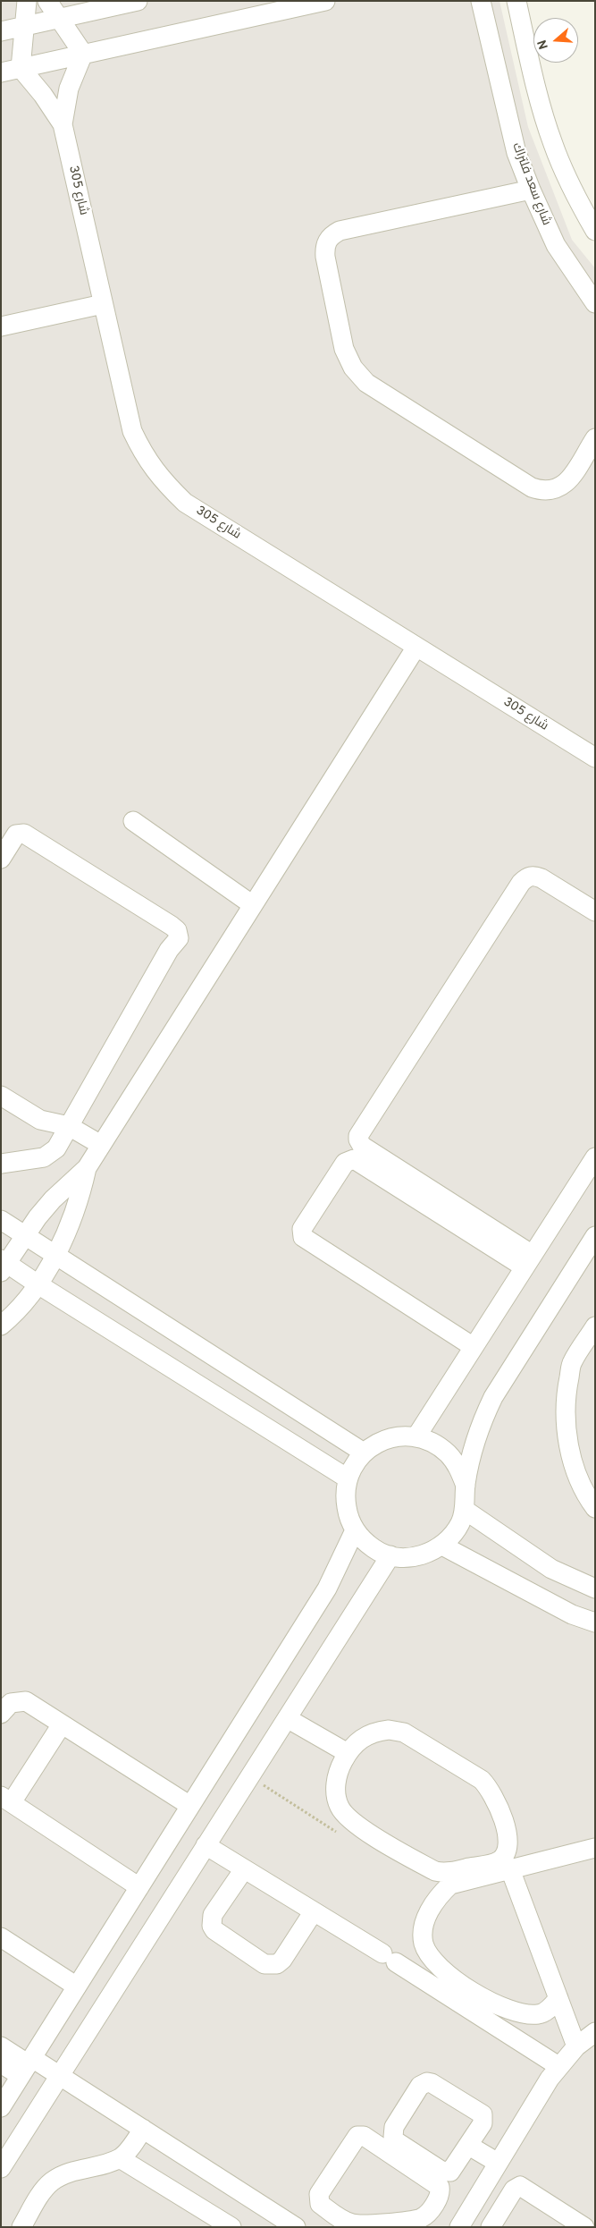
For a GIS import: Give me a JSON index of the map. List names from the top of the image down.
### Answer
{
  "streets": {
    "street": ["شارع سعد فلتراك", "شارع 305"]
  },
  "north": "left"
}
